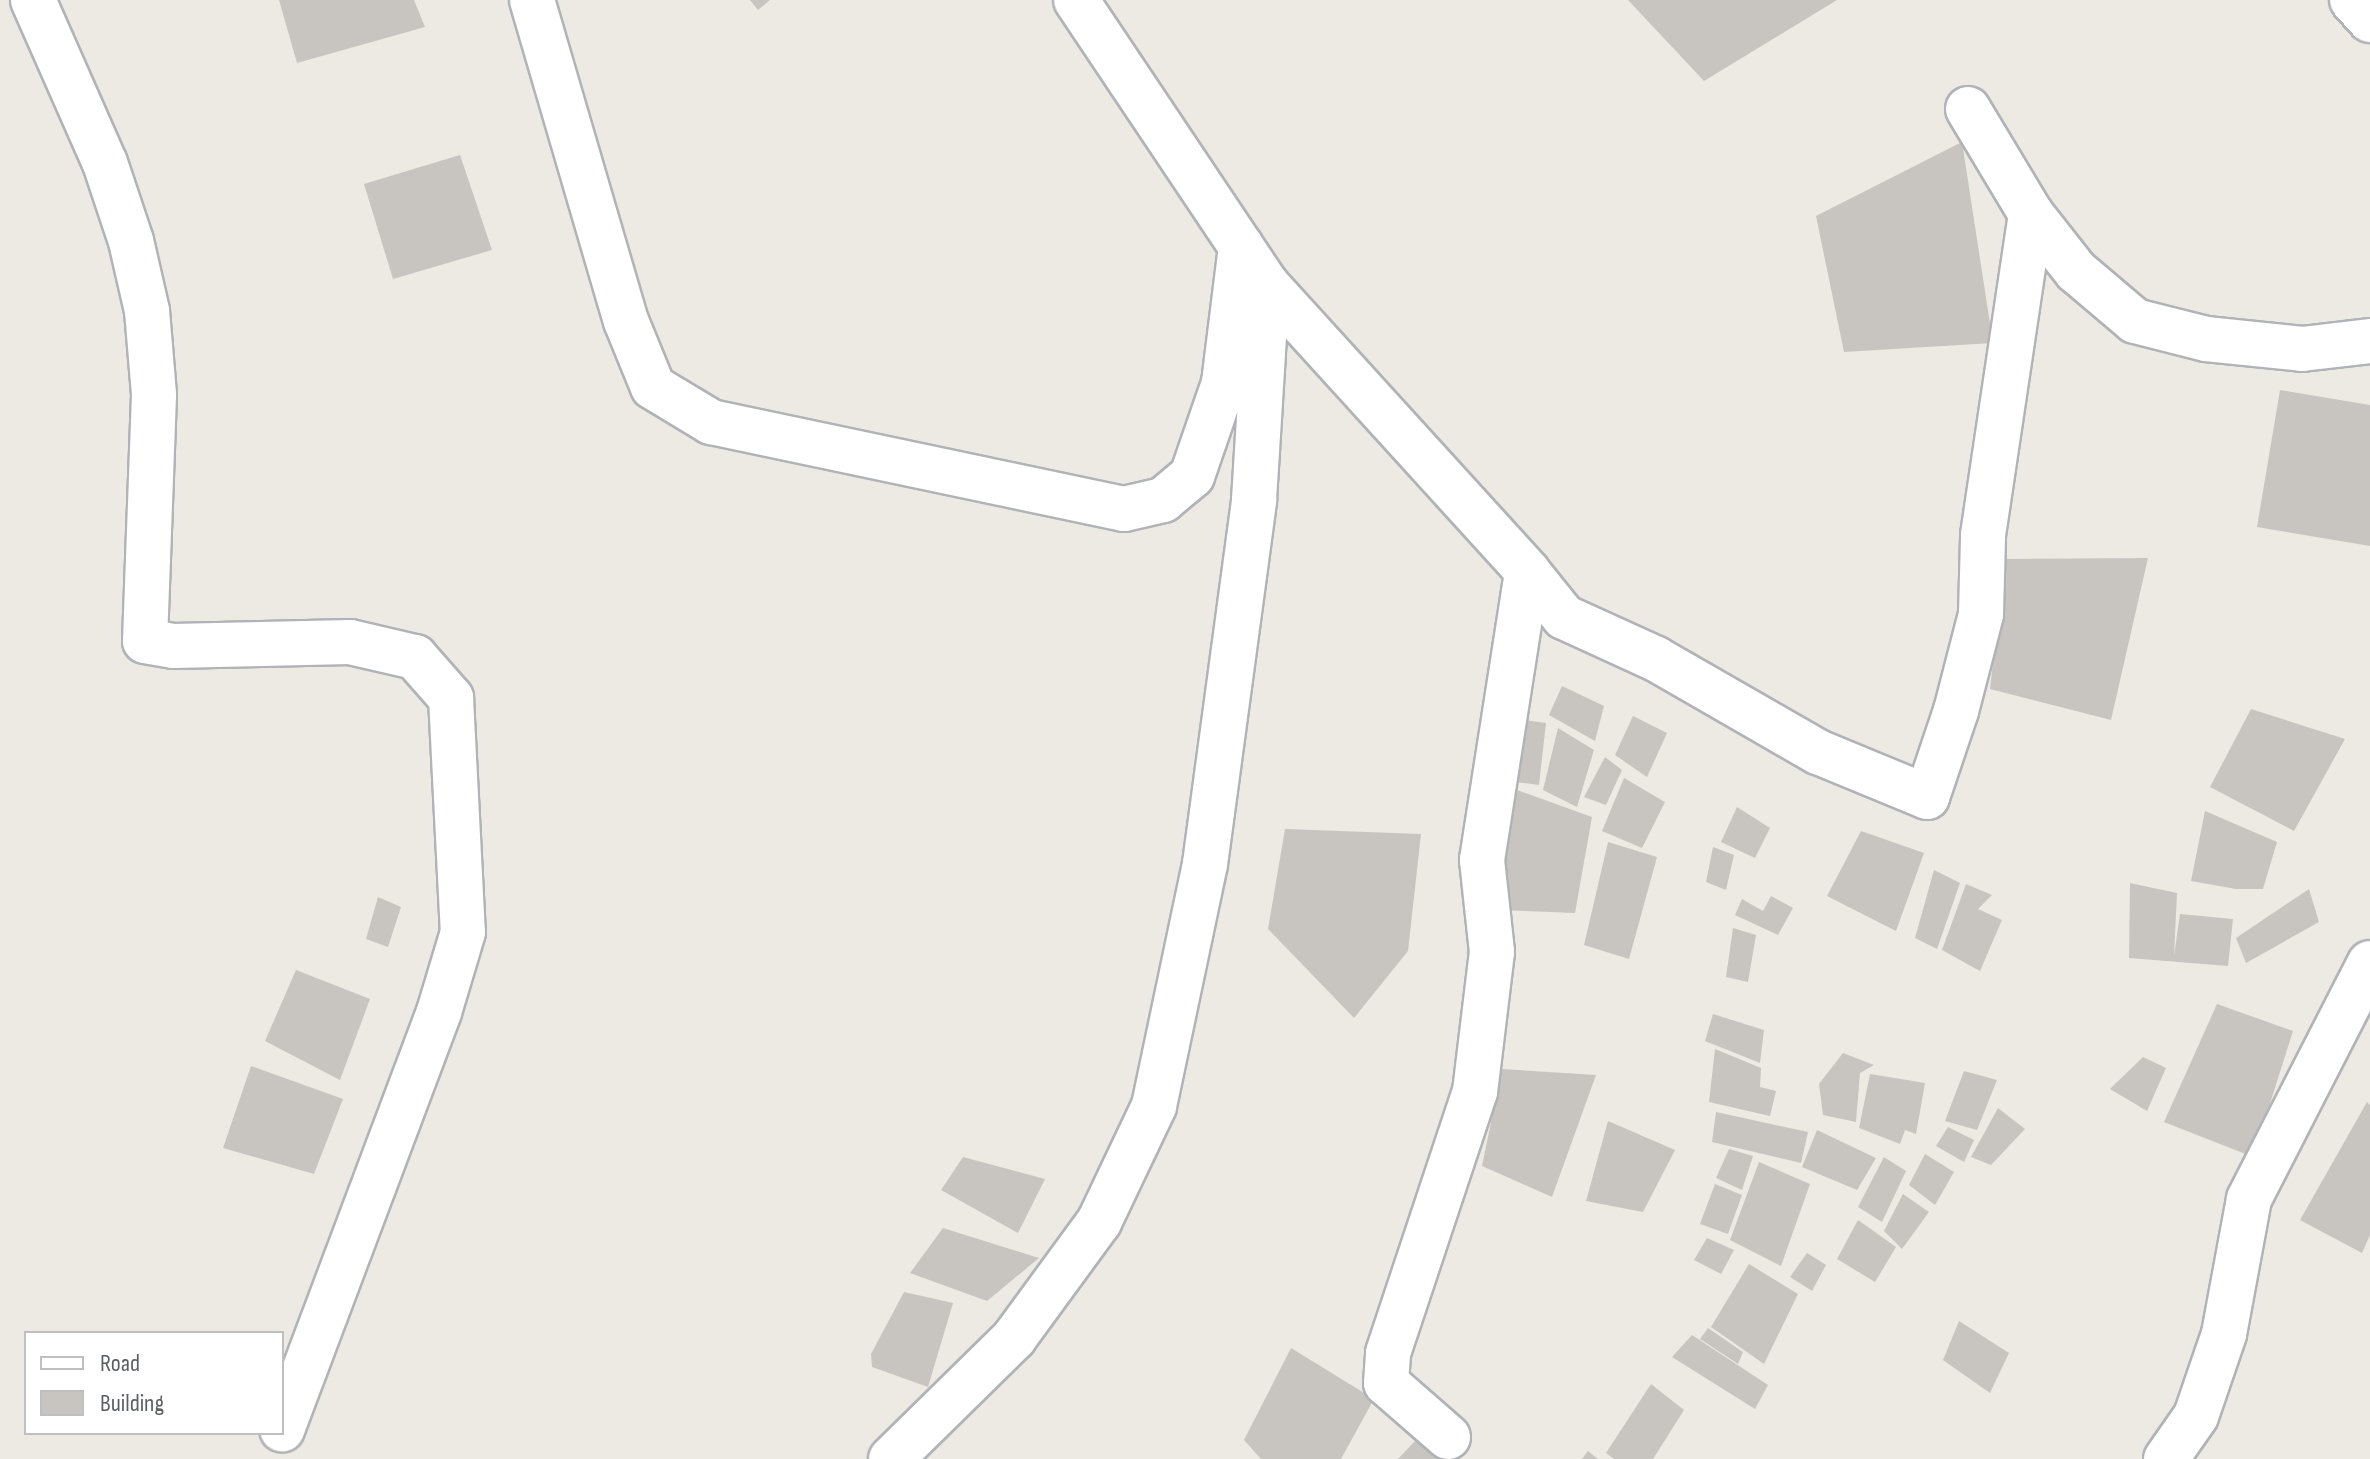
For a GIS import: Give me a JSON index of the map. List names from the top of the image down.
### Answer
{
  "legend": ["Road", "Building"]
}
